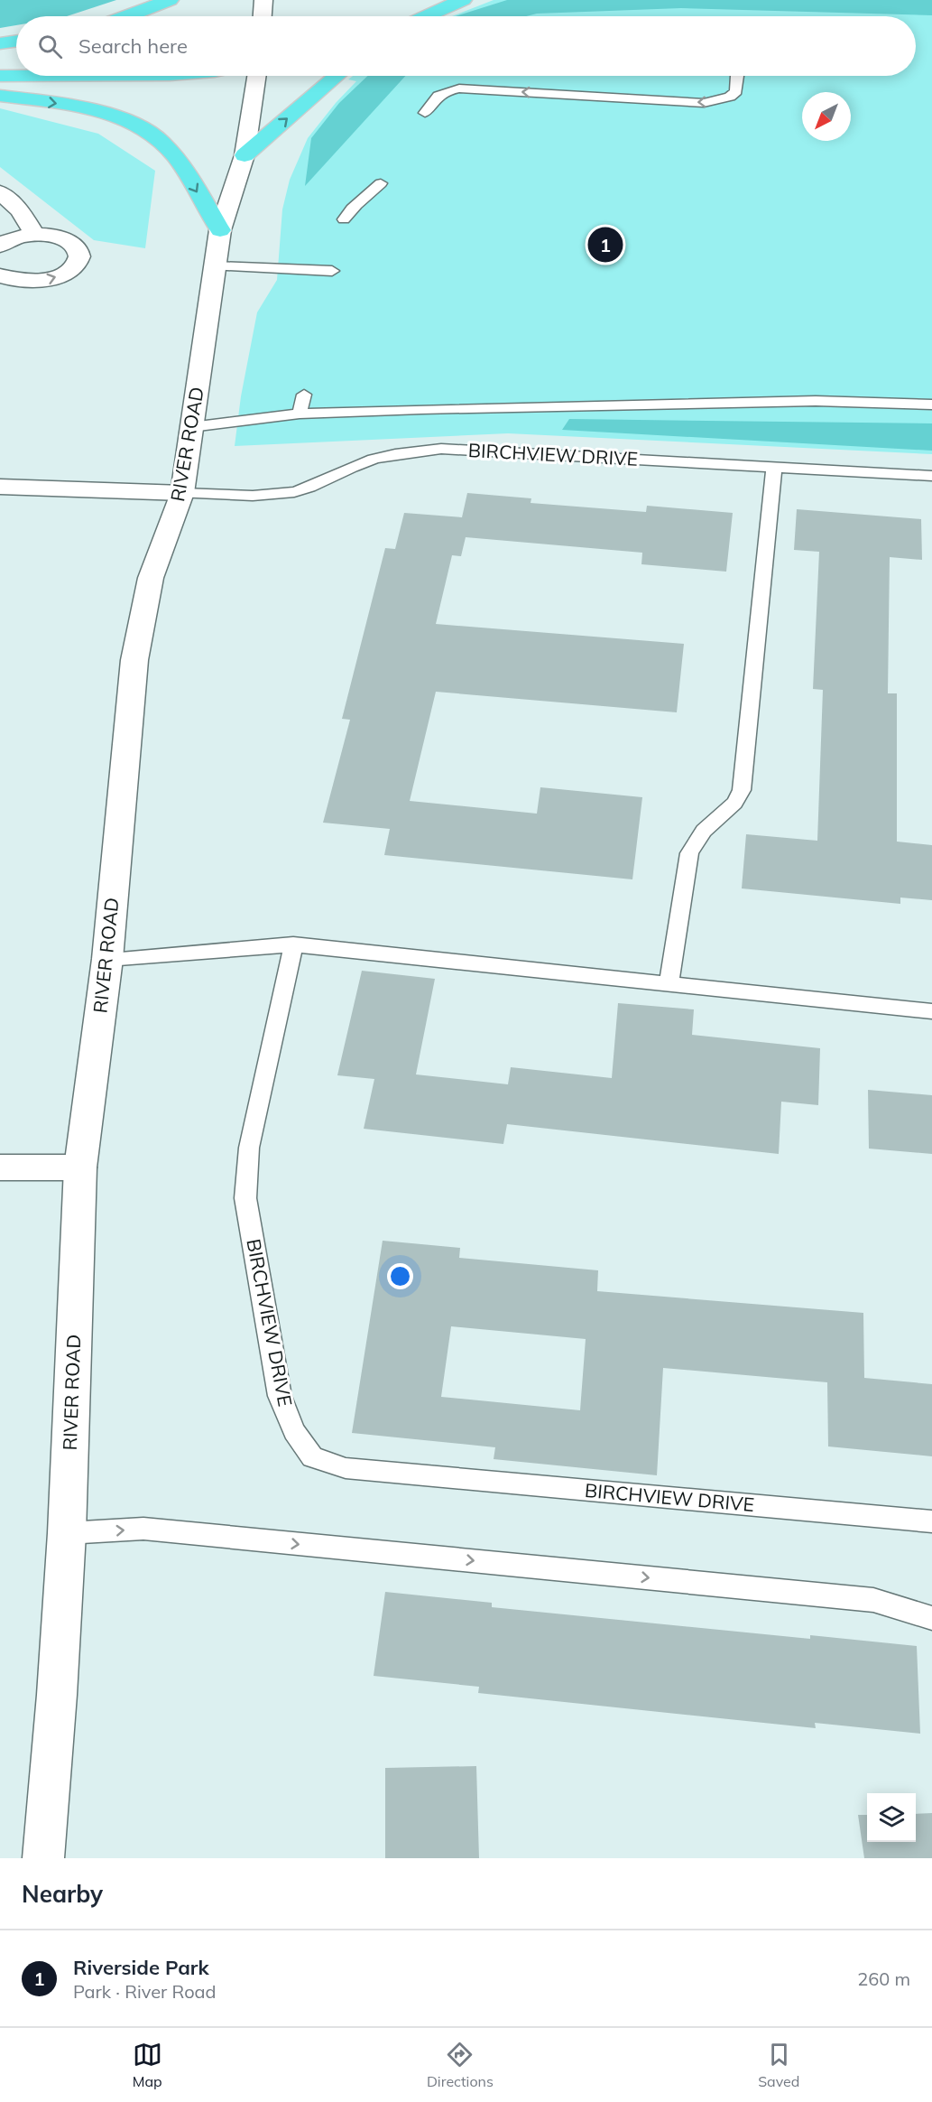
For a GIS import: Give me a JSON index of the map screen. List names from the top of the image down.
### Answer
{
  "streets": {
    "street": ["RIVER ROAD"],
    "lane": ["BIRCHVIEW DRIVE"]
  },
  "crossings": [
    ["RIVER ROAD", "BIRCHVIEW DRIVE"]
  ],
  "north": "bottom left",
  "page": {
    "search": "Search here",
    "pins": "1",
    "heading": "Nearby",
    "list": [
      {
        "mark": "1",
        "name": "Riverside Park",
        "note": "Park · River Road",
        "value": "260 m"
      }
    ],
    "nav": ["Map", "Directions", "Saved"]
  }
}
